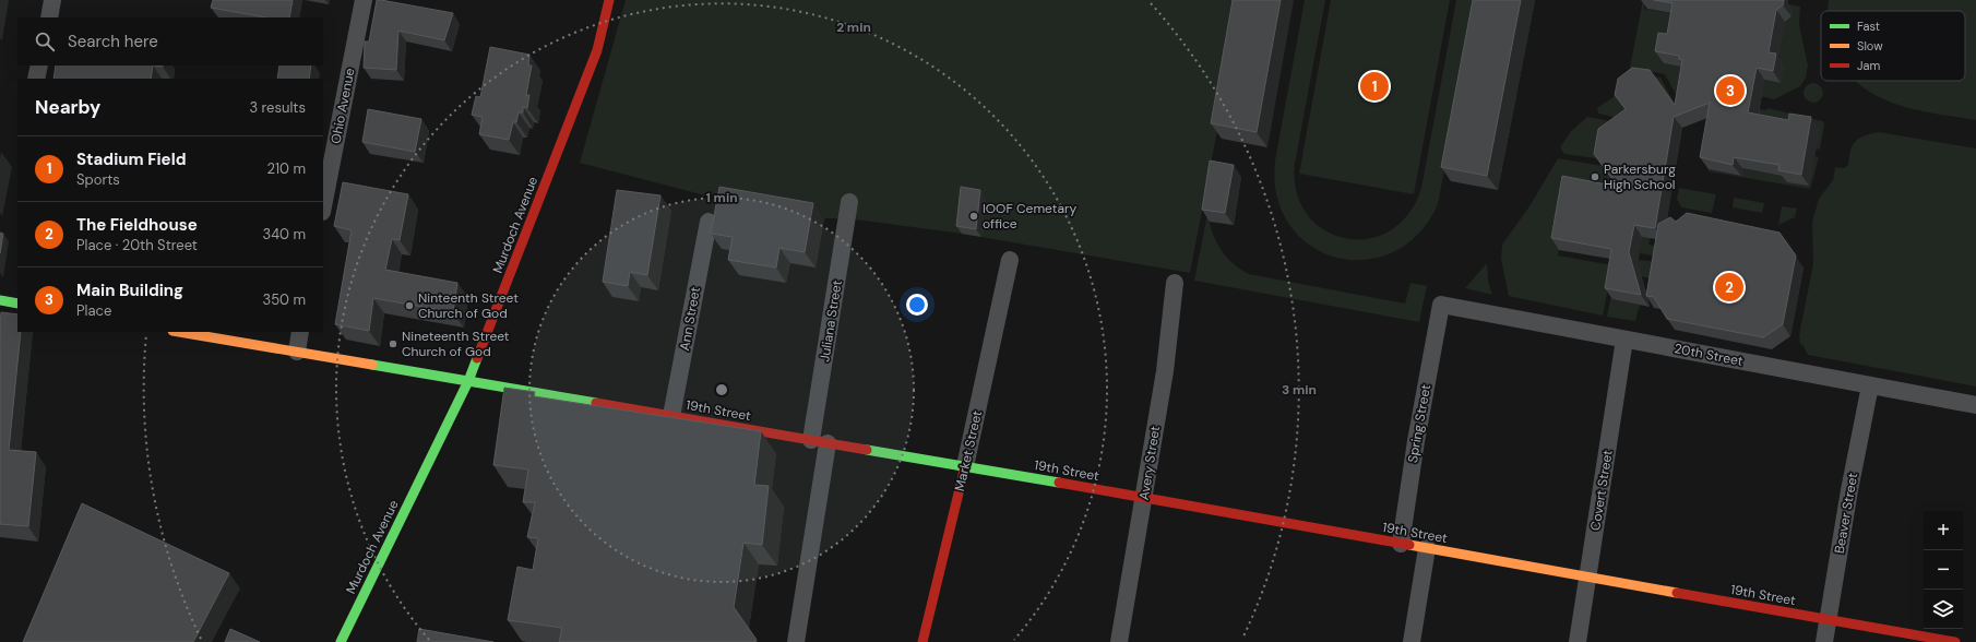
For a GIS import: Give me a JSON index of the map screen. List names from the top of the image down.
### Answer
{
  "streets": {
    "street": [
      "Ohio Avenue",
      "Murdoch Avenue",
      "Ann Street",
      "Juliana Street",
      "20th Street",
      "19th Street",
      "Spring Street",
      "Market Street",
      "Avery Street",
      "Covert Street",
      "Beaver Street"
    ]
  },
  "crossings": [
    ["Murdoch Avenue", "19th Street"],
    ["Ann Street", "19th Street"],
    ["Juliana Street", "19th Street"],
    ["20th Street", "Spring Street"],
    ["20th Street", "Covert Street"],
    ["20th Street", "Beaver Street"],
    ["19th Street", "Spring Street"],
    ["19th Street", "Market Street"],
    ["19th Street", "Avery Street"],
    ["19th Street", "Covert Street"],
    ["19th Street", "Beaver Street"]
  ],
  "places": [
    "Parkersburg High School",
    "IOOF Cemetary office",
    "Ninteenth Street Church of God",
    "Nineteenth Street Church of God"
  ],
  "legend": ["Fast", "Slow", "Jam"],
  "page": {
    "search": "Search here",
    "pins": ["1", "3", "2"],
    "heading": ["Nearby", "3 results"],
    "list": [
      {
        "mark": "1",
        "name": "Stadium Field",
        "note": "Sports",
        "value": "210 m"
      },
      {
        "mark": "2",
        "name": "The Fieldhouse",
        "note": "Place · 20th Street",
        "value": "340 m"
      },
      {
        "mark": "3",
        "name": "Main Building",
        "note": "Place",
        "value": "350 m"
      }
    ],
    "map_buttons": ["+", "−"]
  },
  "rings": ["2 min", "1 min", "3 min"]
}
